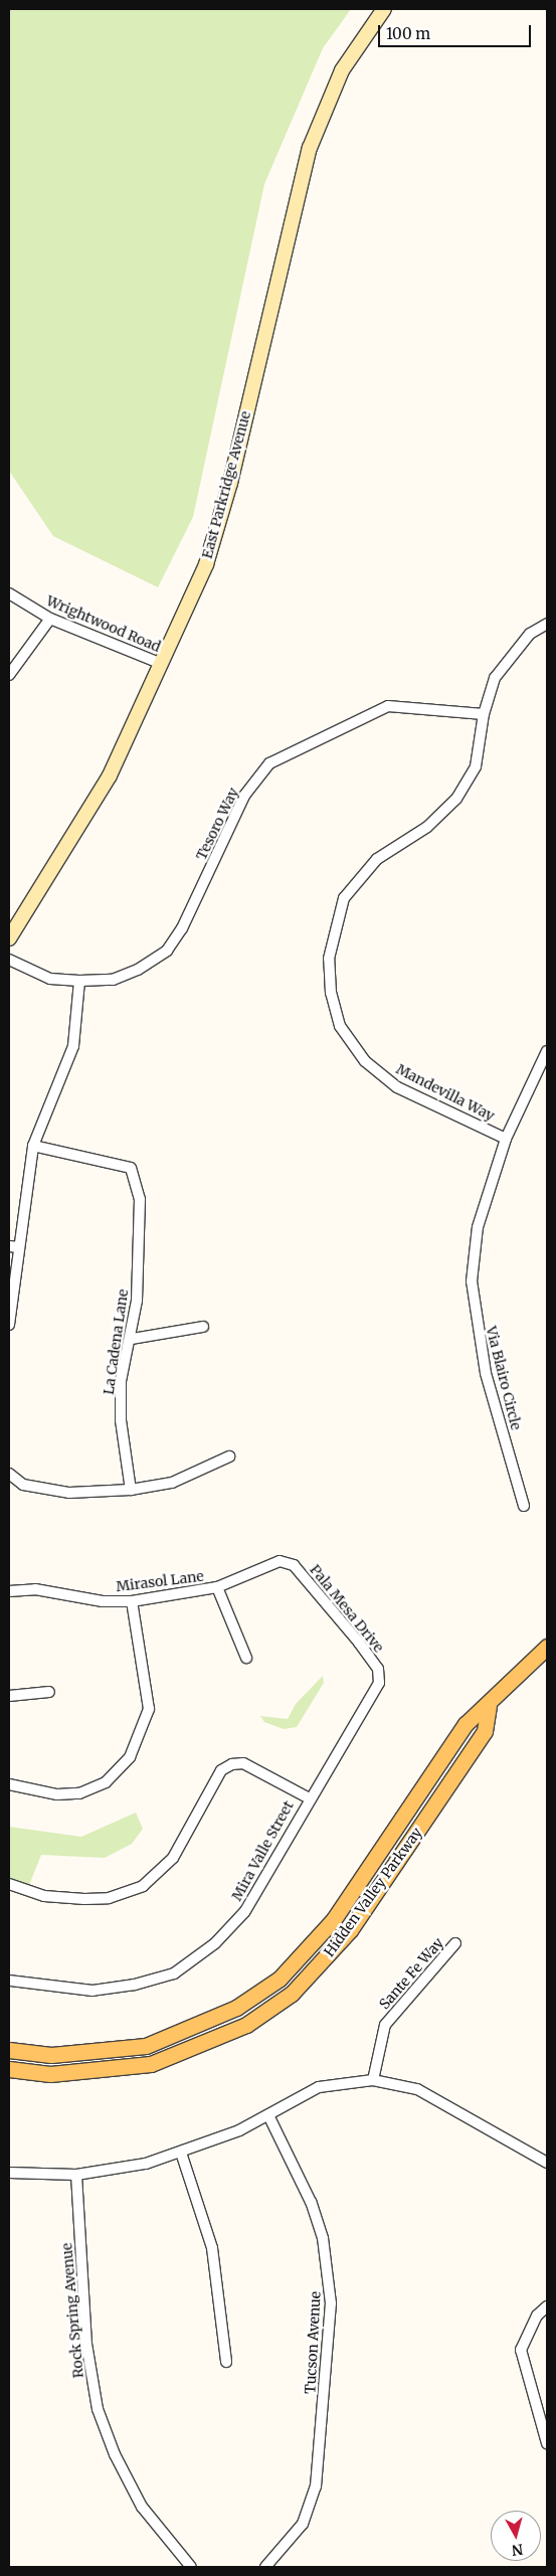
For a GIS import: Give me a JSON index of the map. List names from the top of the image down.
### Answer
{
  "streets": {
    "main road": ["East Parkridge Avenue", "Hidden Valley Parkway"],
    "street": [
      "Wrightwood Road",
      "Tesoro Way",
      "Mandevilla Way",
      "La Cadena Lane",
      "Via Blairo Circle",
      "Mirasol Lane",
      "Pala Mesa Drive",
      "Mira Valle Street",
      "Sante Fe Way",
      "Rock Spring Avenue",
      "Tucson Avenue"
    ]
  },
  "crossings": [
    ["East Parkridge Avenue", "Wrightwood Road"],
    ["Tesoro Way", "Mandevilla Way"],
    ["Mandevilla Way", "Via Blairo Circle"],
    ["Mirasol Lane", "Pala Mesa Drive"],
    ["Pala Mesa Drive", "Mira Valle Street"]
  ],
  "scale_bar": "100 m",
  "north": "bottom"
}
